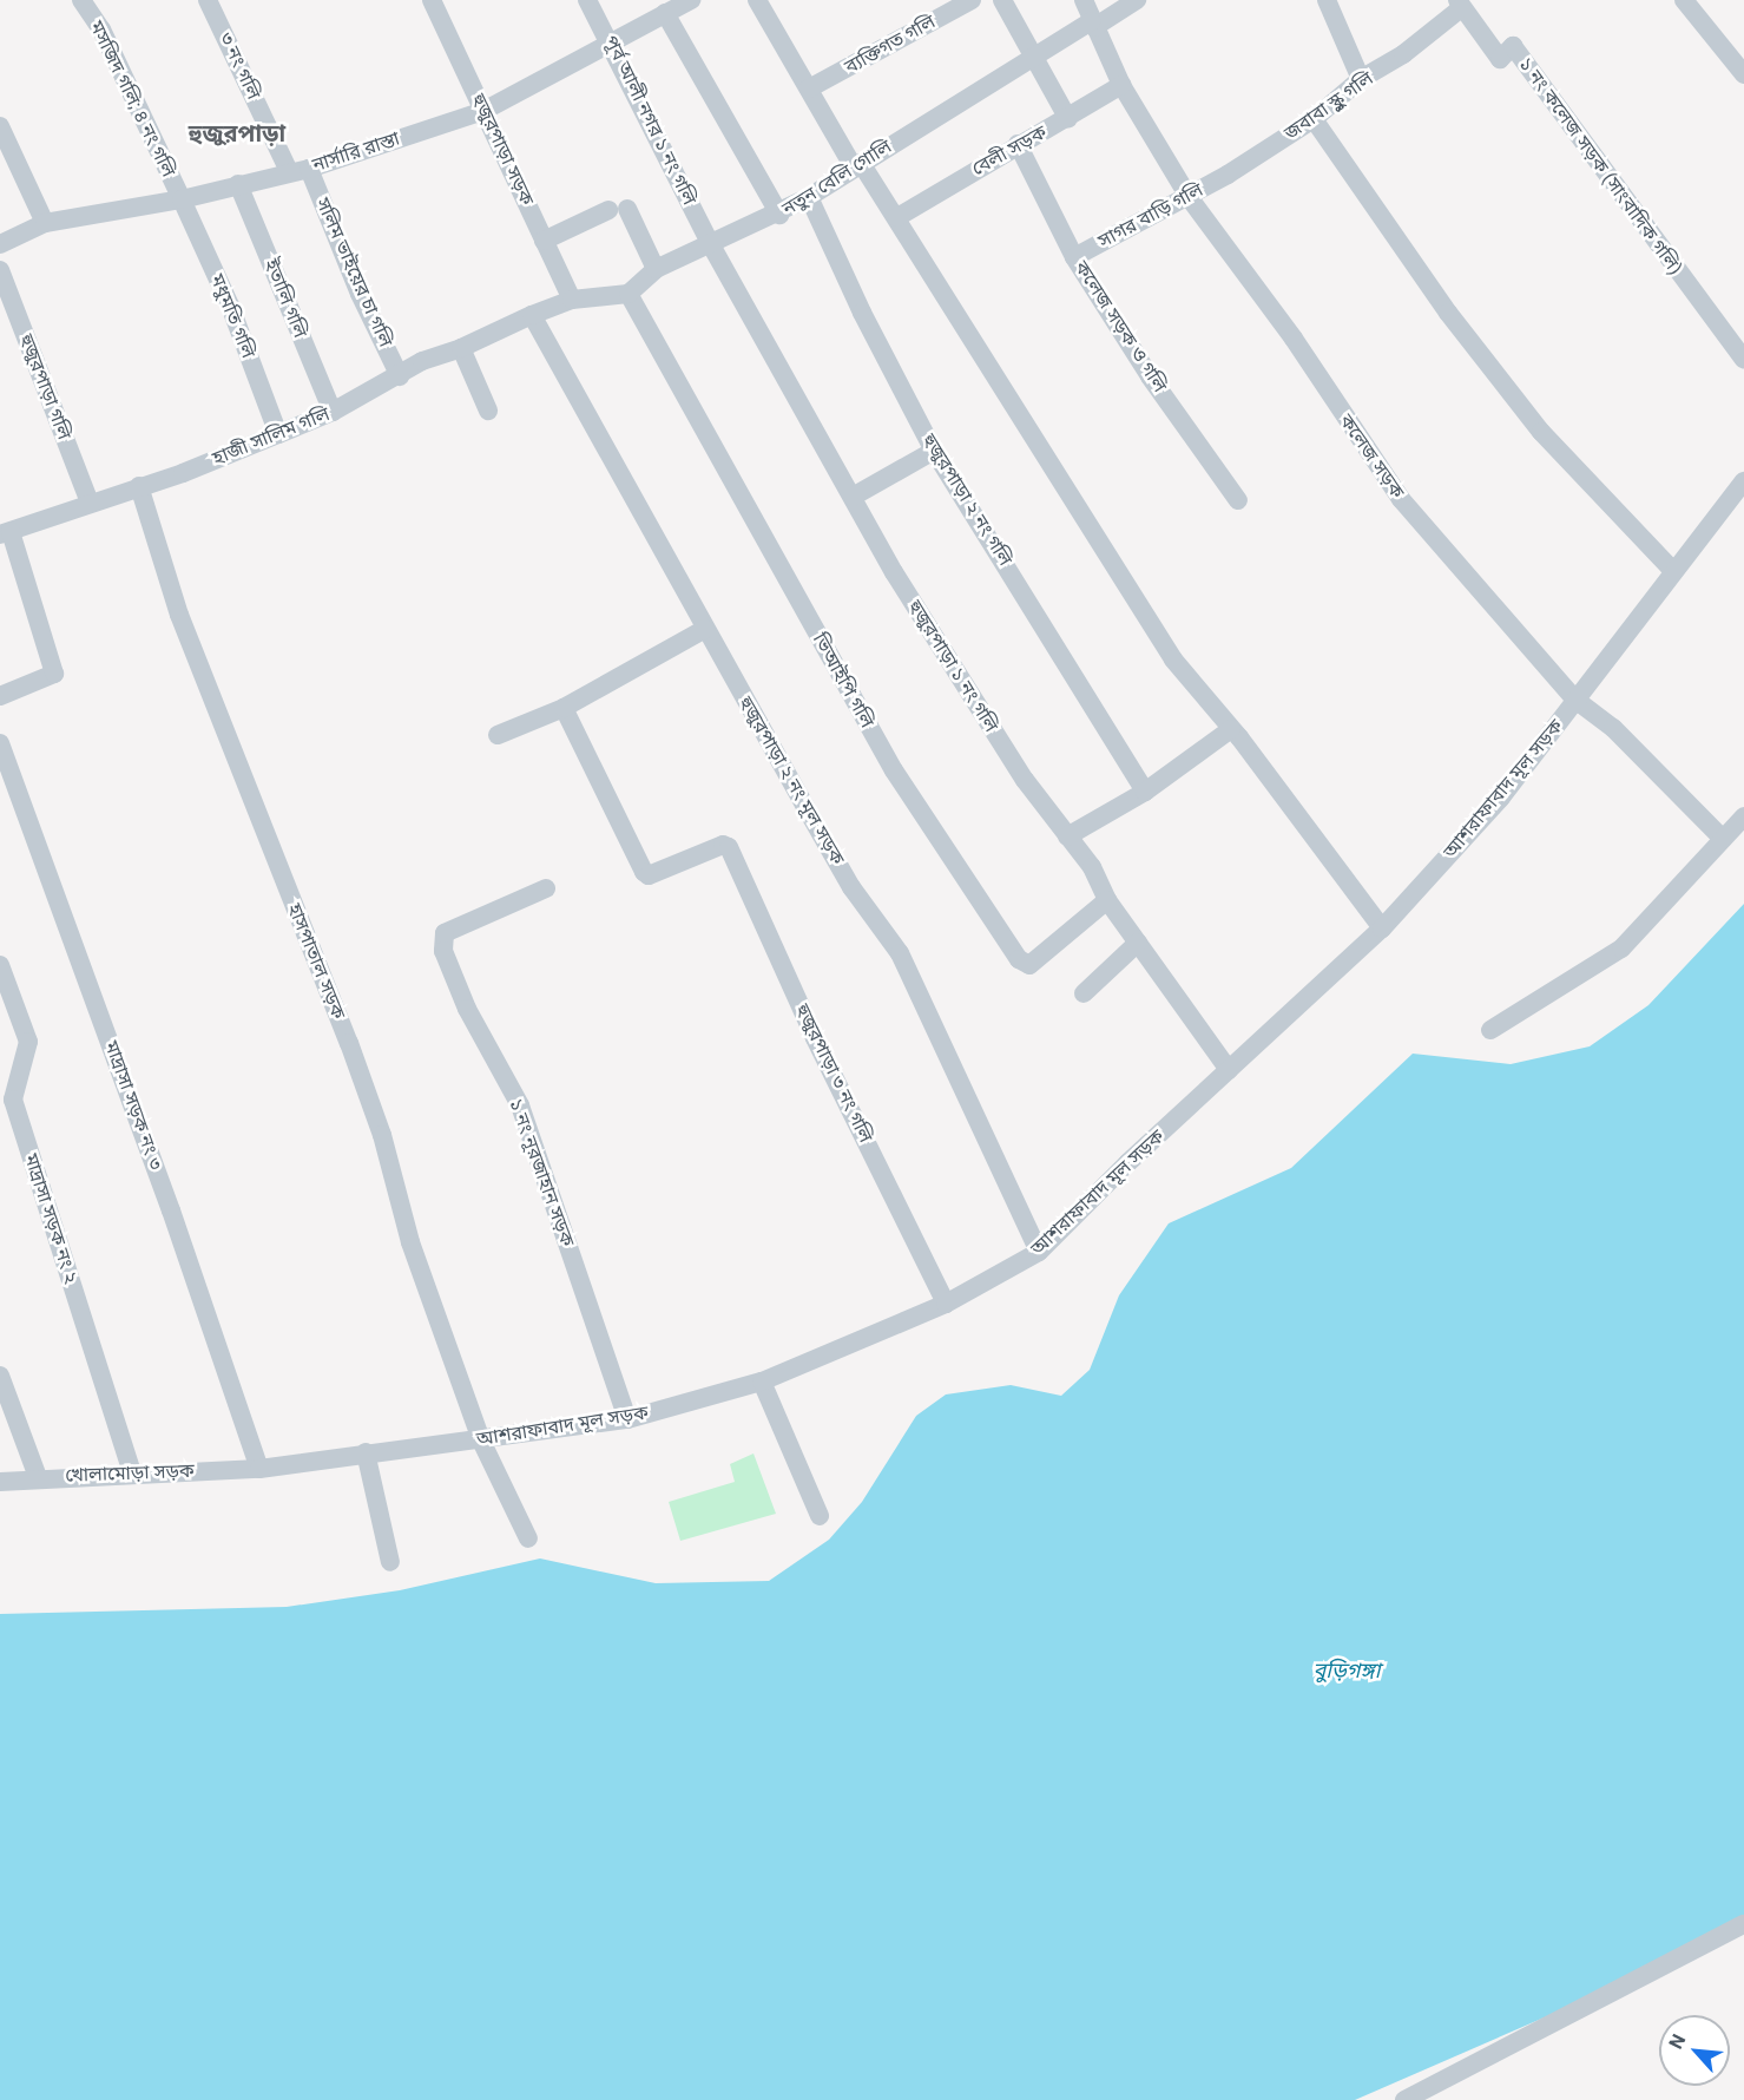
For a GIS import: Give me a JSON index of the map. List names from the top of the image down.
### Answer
{
  "streets": {
    "street": [
      "ব্যক্তিগত গলি",
      "৩ নং গলি",
      "মসজিদ গলি; ৪ নং গলি",
      "জবাবা স্কুল গলি",
      "পূর্ব আলী নগর ১ নং গলি",
      "হুজুরপাড়া সড়ক",
      "বেলী সড়ক",
      "নার্সারি রাস্তা",
      "১ নং কলেজ সড়ক (সাংবাদিক গলি)",
      "নতুন বেলি গোলি",
      "সাগর বাড়ি গলি",
      "সলিম ভাইয়ের চা গলি",
      "ইতালি গলি",
      "মধুমতি গলি",
      "কলেজ সড়ক ও গলি",
      "হুজুরপাড়া গলি",
      "হাজী সালিম গলি",
      "কলেজ সড়ক",
      "হুজুরপাড়া ২ নং গলি",
      "হুজুরপাড়া ১ নং গলি",
      "ভিআইপি গলি",
      "হুজুরপাড়া ২ নং মূল সড়ক",
      "আশরাফাবাদ মূল সড়ক",
      "হাসপাতাল সড়ক",
      "হুজুরপাড়া ৩ নং গলি",
      "মাদ্রাসা সড়ক নং ৩",
      "১ নং নূরজাহান সড়ক",
      "মাদ্রাসা সড়ক নং ২",
      "খোলামোড়া সড়ক"
    ]
  },
  "crossings": [
    ["৩ নং গলি", "নার্সারি রাস্তা"],
    ["৩ নং গলি", "সলিম ভাইয়ের চা গলি"],
    ["মসজিদ গলি; ৪ নং গলি", "নার্সারি রাস্তা"],
    ["মসজিদ গলি; ৪ নং গলি", "মধুমতি গলি"],
    ["জবাবা স্কুল গলি", "১ নং কলেজ সড়ক (সাংবাদিক গলি)"],
    ["জবাবা স্কুল গলি", "সাগর বাড়ি গলি"],
    ["পূর্ব আলী নগর ১ নং গলি", "নার্সারি রাস্তা"],
    ["পূর্ব আলী নগর ১ নং গলি", "নতুন বেলি গোলি"],
    ["পূর্ব আলী নগর ১ নং গলি", "হুজুরপাড়া ১ নং গলি"],
    ["হুজুরপাড়া সড়ক", "নার্সারি রাস্তা"],
    ["বেলী সড়ক", "কলেজ সড়ক ও গলি"],
    ["বেলী সড়ক", "কলেজ সড়ক"],
    ["নার্সারি রাস্তা", "সলিম ভাইয়ের চা গলি"],
    ["নার্সারি রাস্তা", "ইতালি গলি"],
    ["নার্সারি রাস্তা", "মধুমতি গলি"],
    ["নতুন বেলি গোলি", "হুজুরপাড়া ২ নং গলি"],
    ["নতুন বেলি গোলি", "হুজুরপাড়া ১ নং গলি"],
    ["নতুন বেলি গোলি", "ভিআইপি গলি"],
    ["সাগর বাড়ি গলি", "কলেজ সড়ক ও গলি"],
    ["সাগর বাড়ি গলি", "কলেজ সড়ক"],
    ["সলিম ভাইয়ের চা গলি", "হাজী সালিম গলি"],
    ["ইতালি গলি", "হাজী সালিম গলি"],
    ["মধুমতি গলি", "হাজী সালিম গলি"],
    ["হুজুরপাড়া গলি", "হাজী সালিম গলি"],
    ["হাজী সালিম গলি", "হুজুরপাড়া ২ নং মূল সড়ক"],
    ["হাজী সালিম গলি", "হাসপাতাল সড়ক"],
    ["কলেজ সড়ক", "আশরাফাবাদ মূল সড়ক"],
    ["হুজুরপাড়া ১ নং গলি", "ভিআইপি গলি"],
    ["হুজুরপাড়া ১ নং গলি", "আশরাফাবাদ মূল সড়ক"],
    ["হুজুরপাড়া ২ নং মূল সড়ক", "আশরাফাবাদ মূল সড়ক"],
    ["আশরাফাবাদ মূল সড়ক", "হাসপাতাল সড়ক"],
    ["আশরাফাবাদ মূল সড়ক", "হুজুরপাড়া ৩ নং গলি"],
    ["আশরাফাবাদ মূল সড়ক", "মাদ্রাসা সড়ক নং ৩"],
    ["আশরাফাবাদ মূল সড়ক", "১ নং নূরজাহান সড়ক"],
    ["আশরাফাবাদ মূল সড়ক", "খোলামোড়া সড়ক"],
    ["মাদ্রাসা সড়ক নং ৩", "খোলামোড়া সড়ক"],
    ["মাদ্রাসা সড়ক নং ২", "খোলামোড়া সড়ক"]
  ],
  "districts": ["হুজুরপাড়া"],
  "water": ["বুড়িগঙ্গা"],
  "north": "top left"
}
